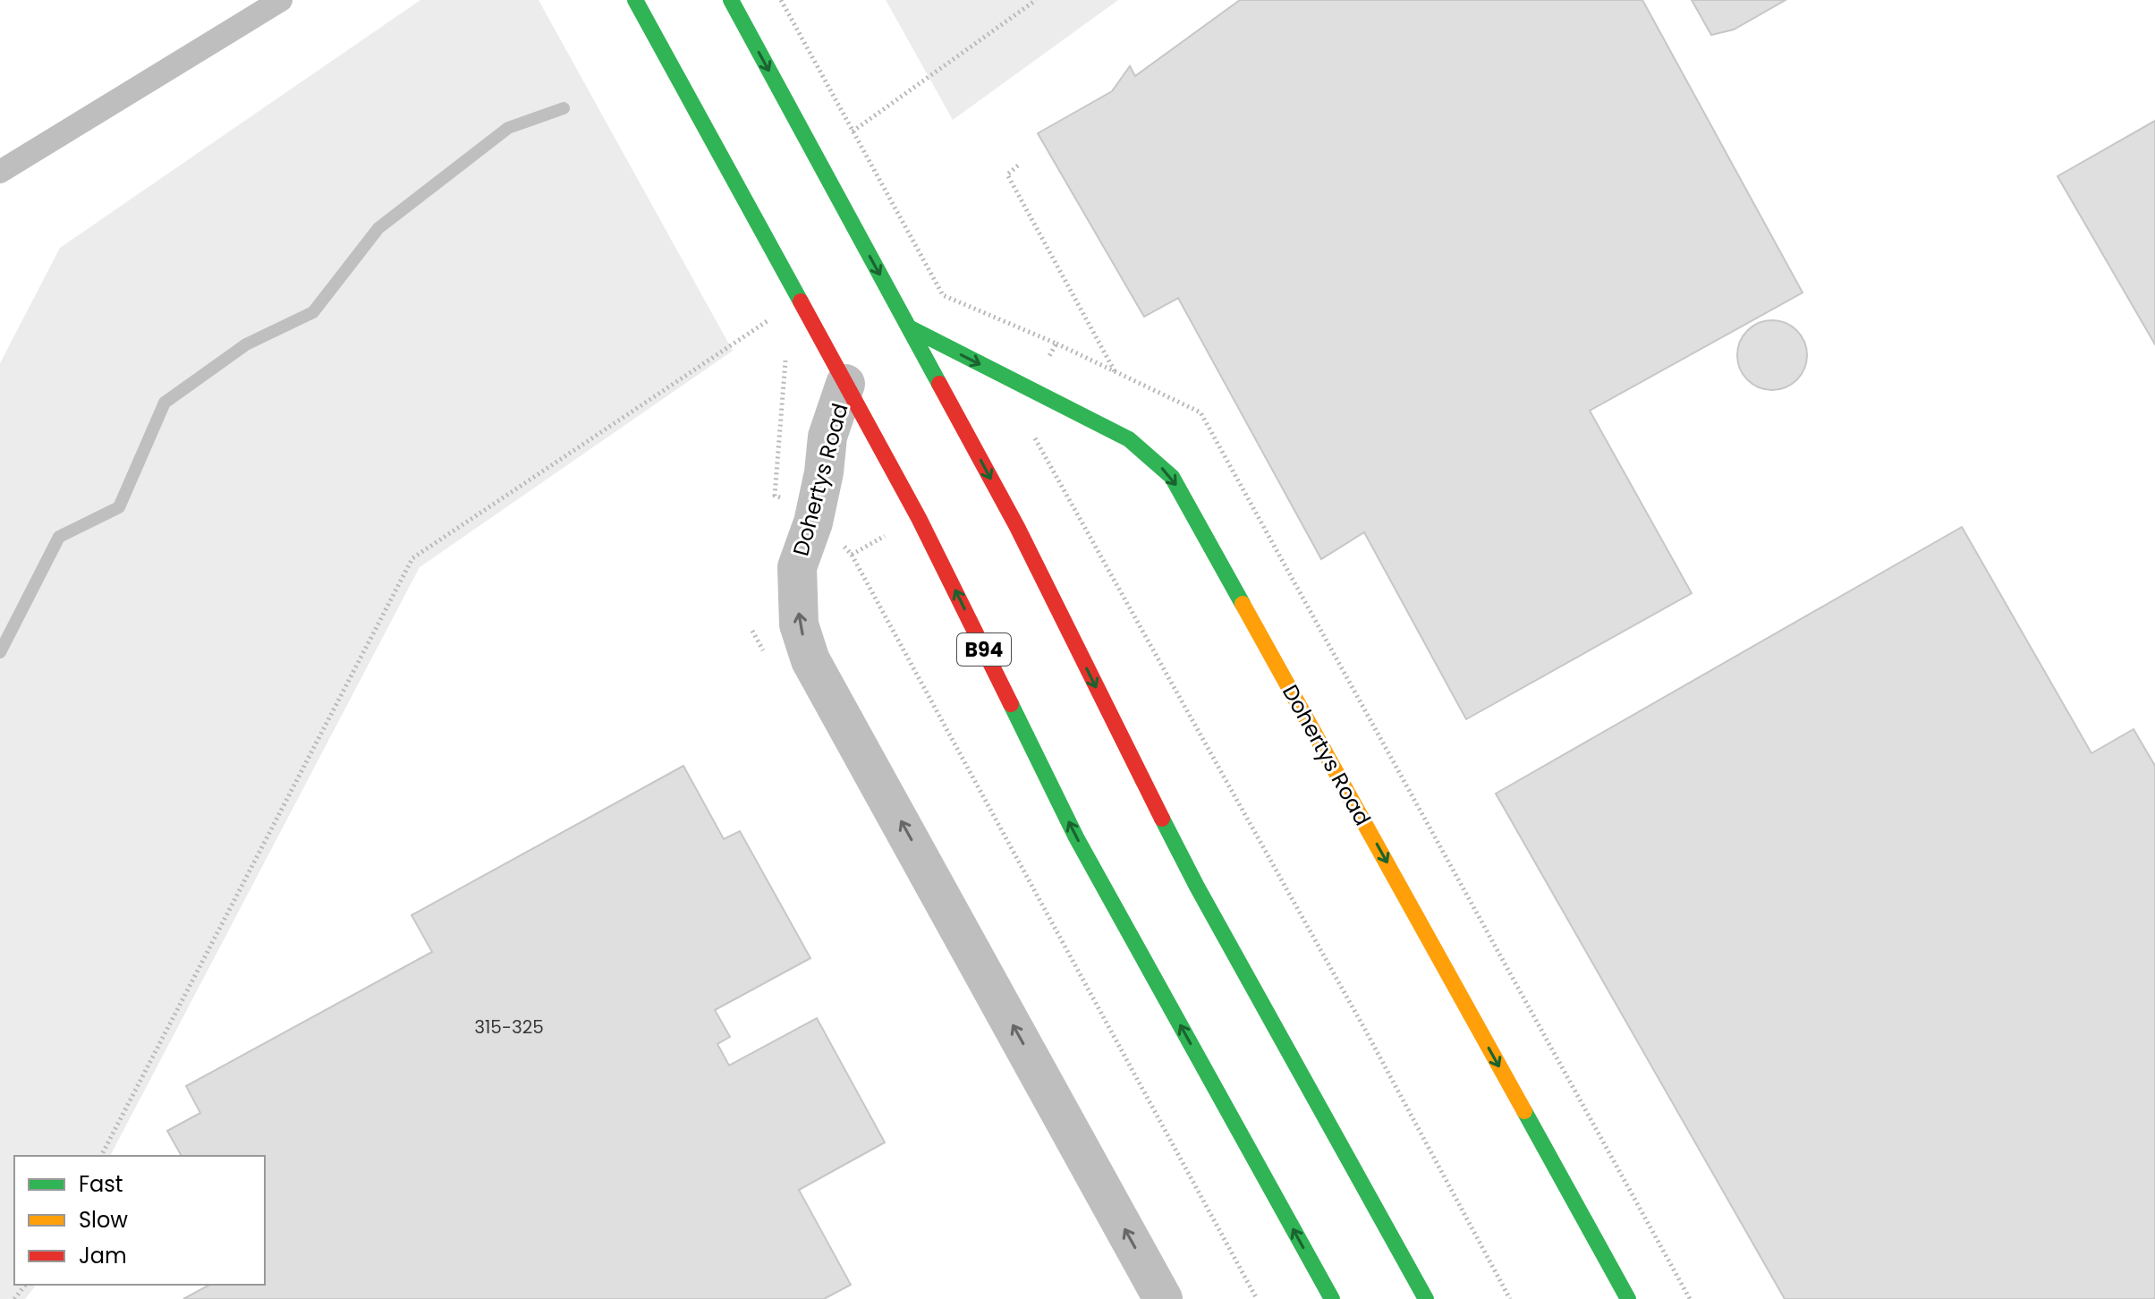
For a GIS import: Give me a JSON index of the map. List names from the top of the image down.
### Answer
{
  "streets": {
    "main road": ["Dohertys Road", "B94"]
  },
  "house_numbers": ["315-325"],
  "legend": ["Fast", "Slow", "Jam"]
}
